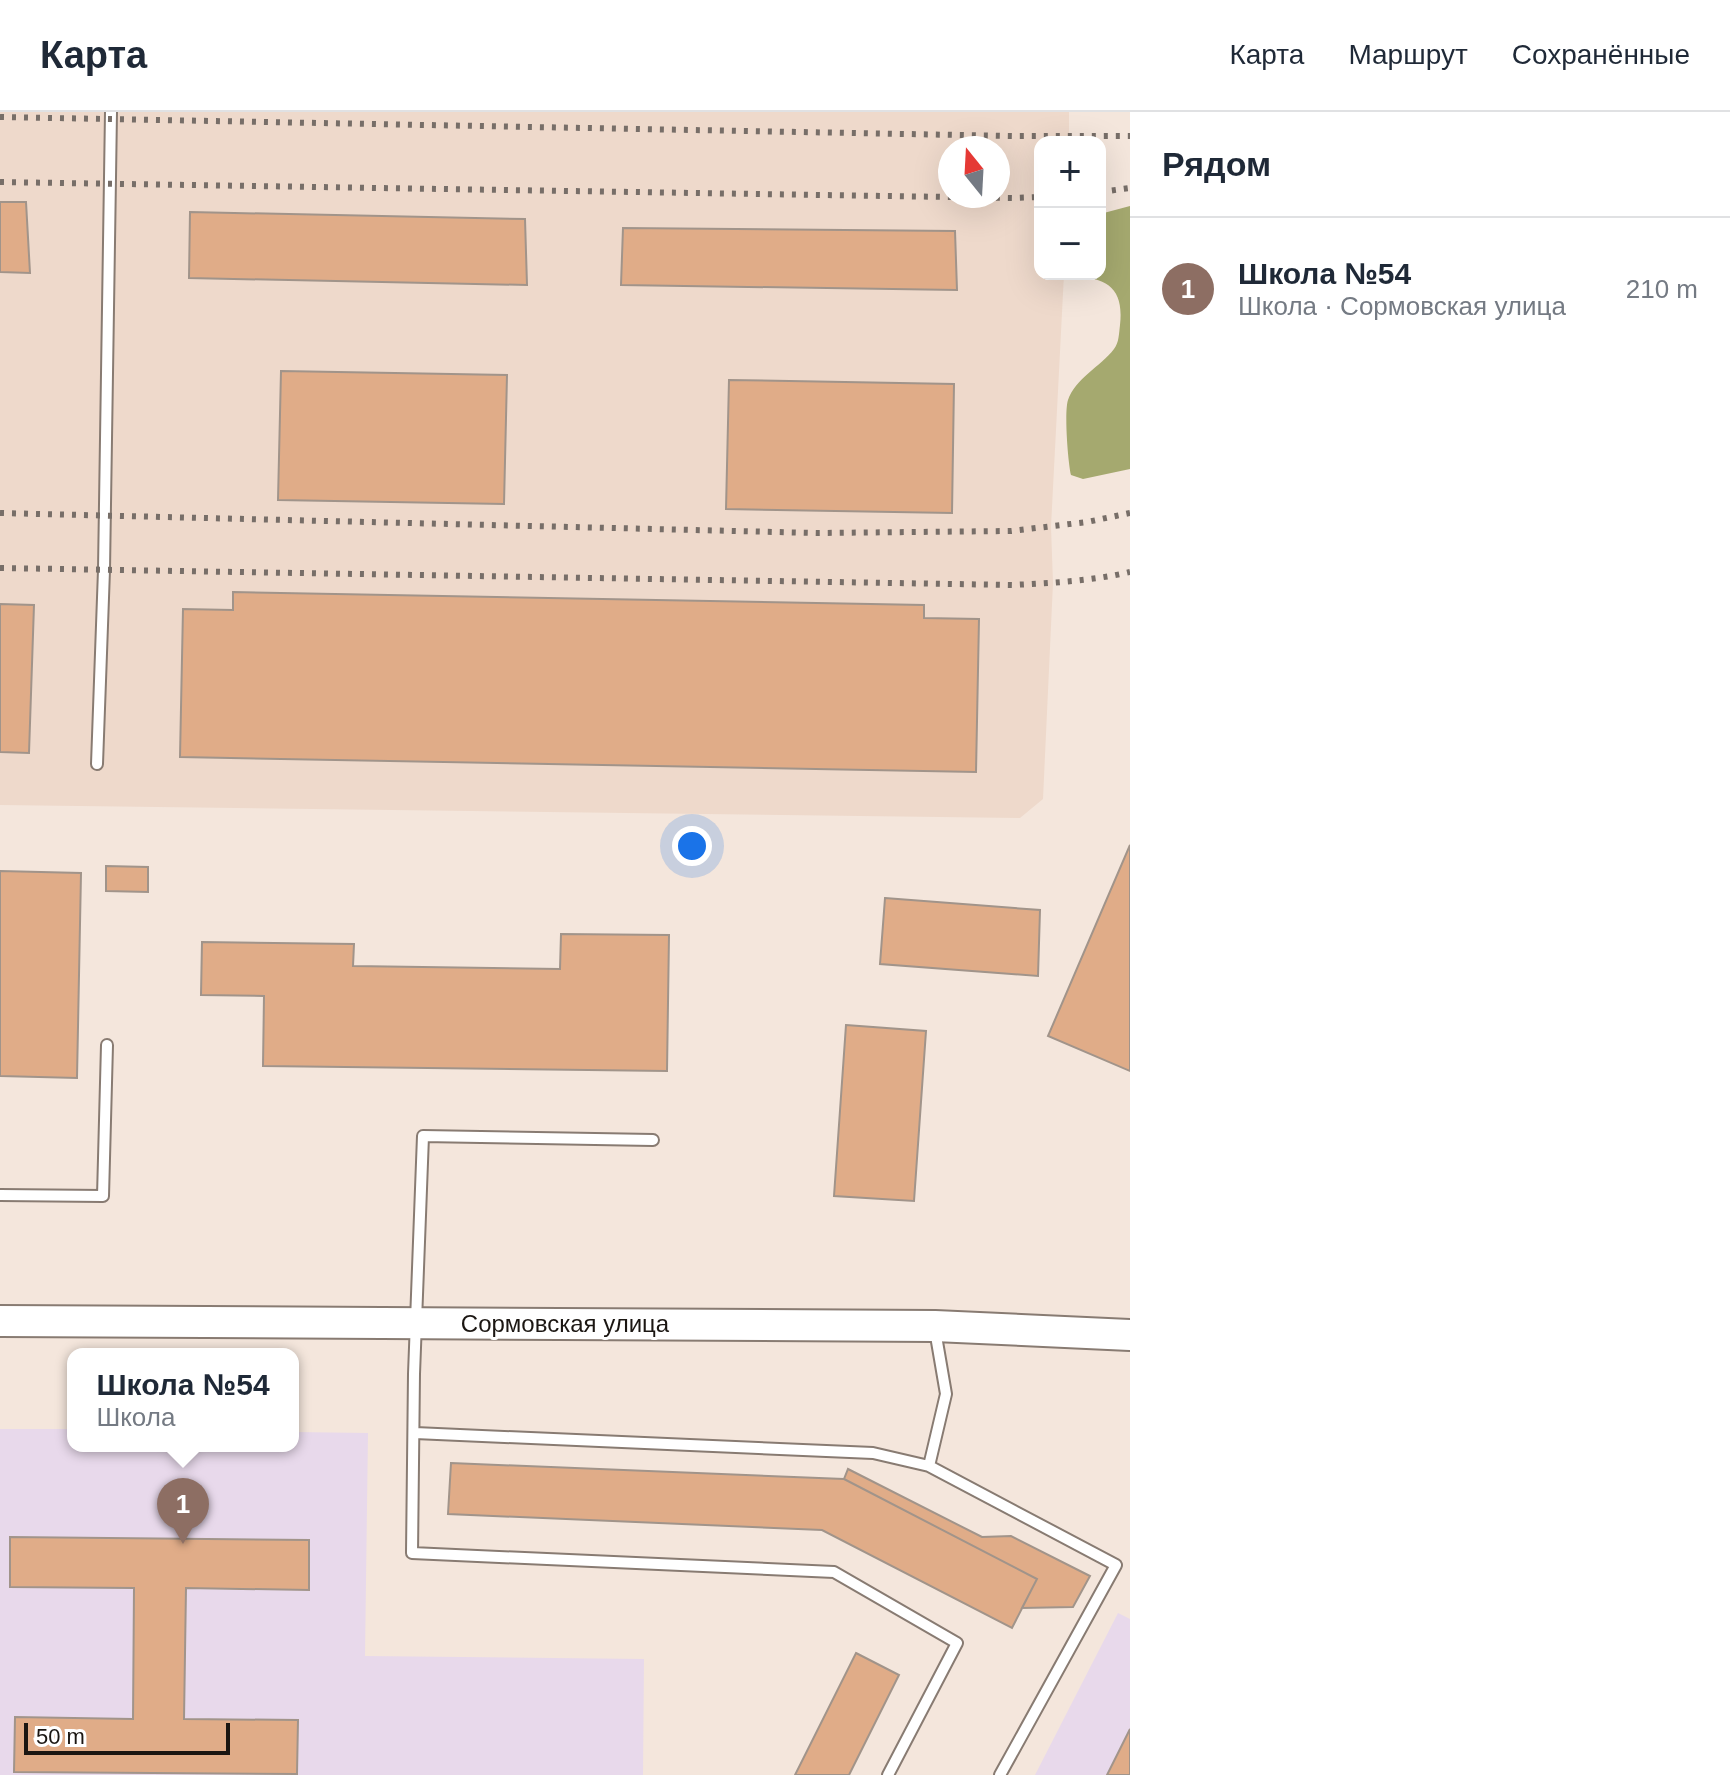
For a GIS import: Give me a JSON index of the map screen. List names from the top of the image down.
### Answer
{
  "streets": {
    "street": ["Сормовская улица"]
  },
  "scale_bar": "50 m",
  "north": "top",
  "page": {
    "header": "Карта",
    "nav": ["Карта", "Маршрут", "Сохранённые"],
    "heading": "Рядом",
    "map_buttons": ["+", "−"],
    "list": [
      {
        "mark": "1",
        "name": "Школа №54",
        "note": "Школа · Сормовская улица",
        "value": "210 m"
      }
    ],
    "popup": ["Школа №54", "Школа"],
    "pins": "1",
    "scale": "50 m"
  }
}
